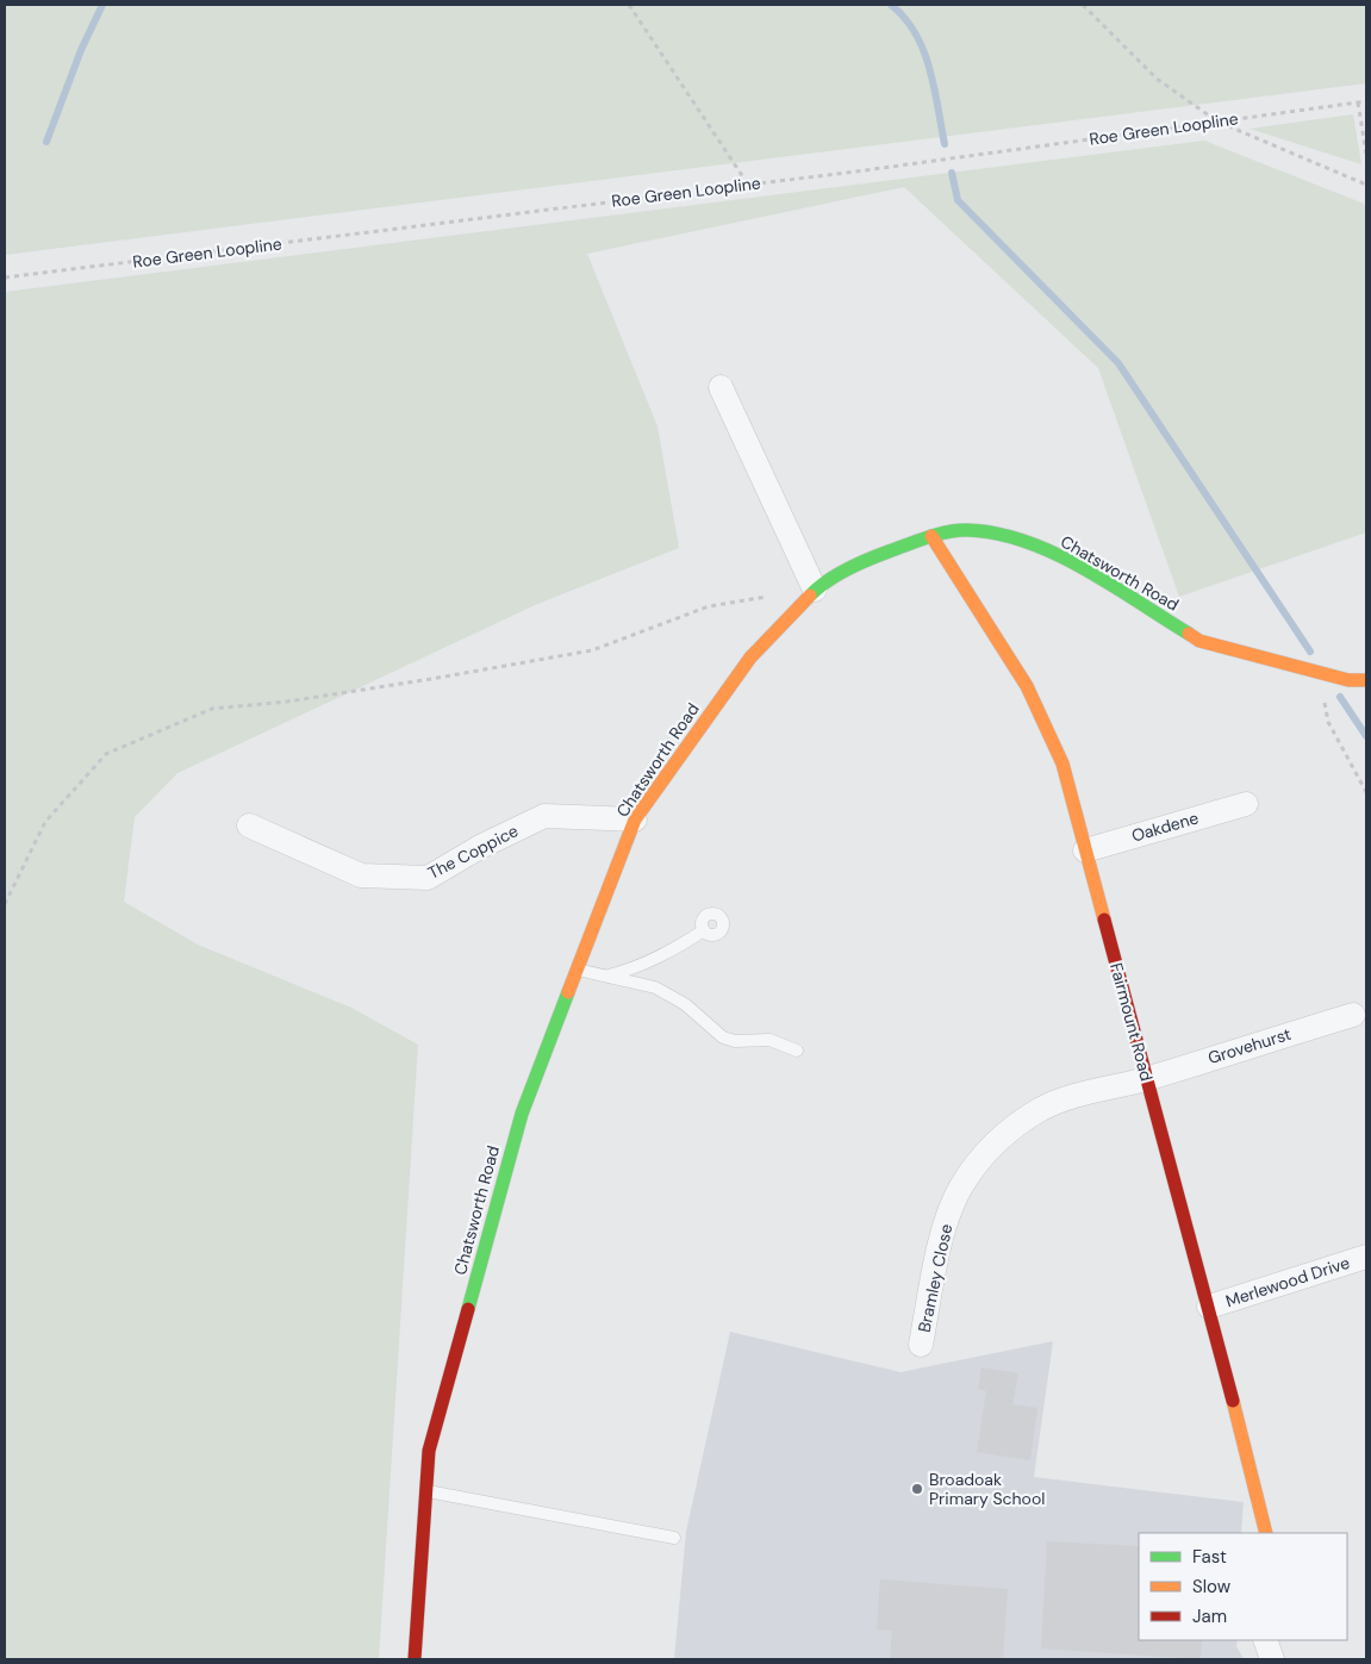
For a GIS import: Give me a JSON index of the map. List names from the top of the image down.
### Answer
{
  "streets": {
    "street": [
      "Chatsworth Road",
      "Oakdene",
      "The Coppice",
      "Fairmount Road",
      "Grovehurst",
      "Bramley Close",
      "Merlewood Drive"
    ],
    "path": ["Roe Green Loopline"]
  },
  "crossings": [
    ["Chatsworth Road", "The Coppice"],
    ["Chatsworth Road", "Fairmount Road"],
    ["Oakdene", "Fairmount Road"],
    ["Fairmount Road", "Grovehurst"],
    ["Fairmount Road", "Bramley Close"],
    ["Fairmount Road", "Merlewood Drive"],
    ["Grovehurst", "Bramley Close"]
  ],
  "places": ["Broadoak Primary School"],
  "legend": ["Fast", "Slow", "Jam"]
}
